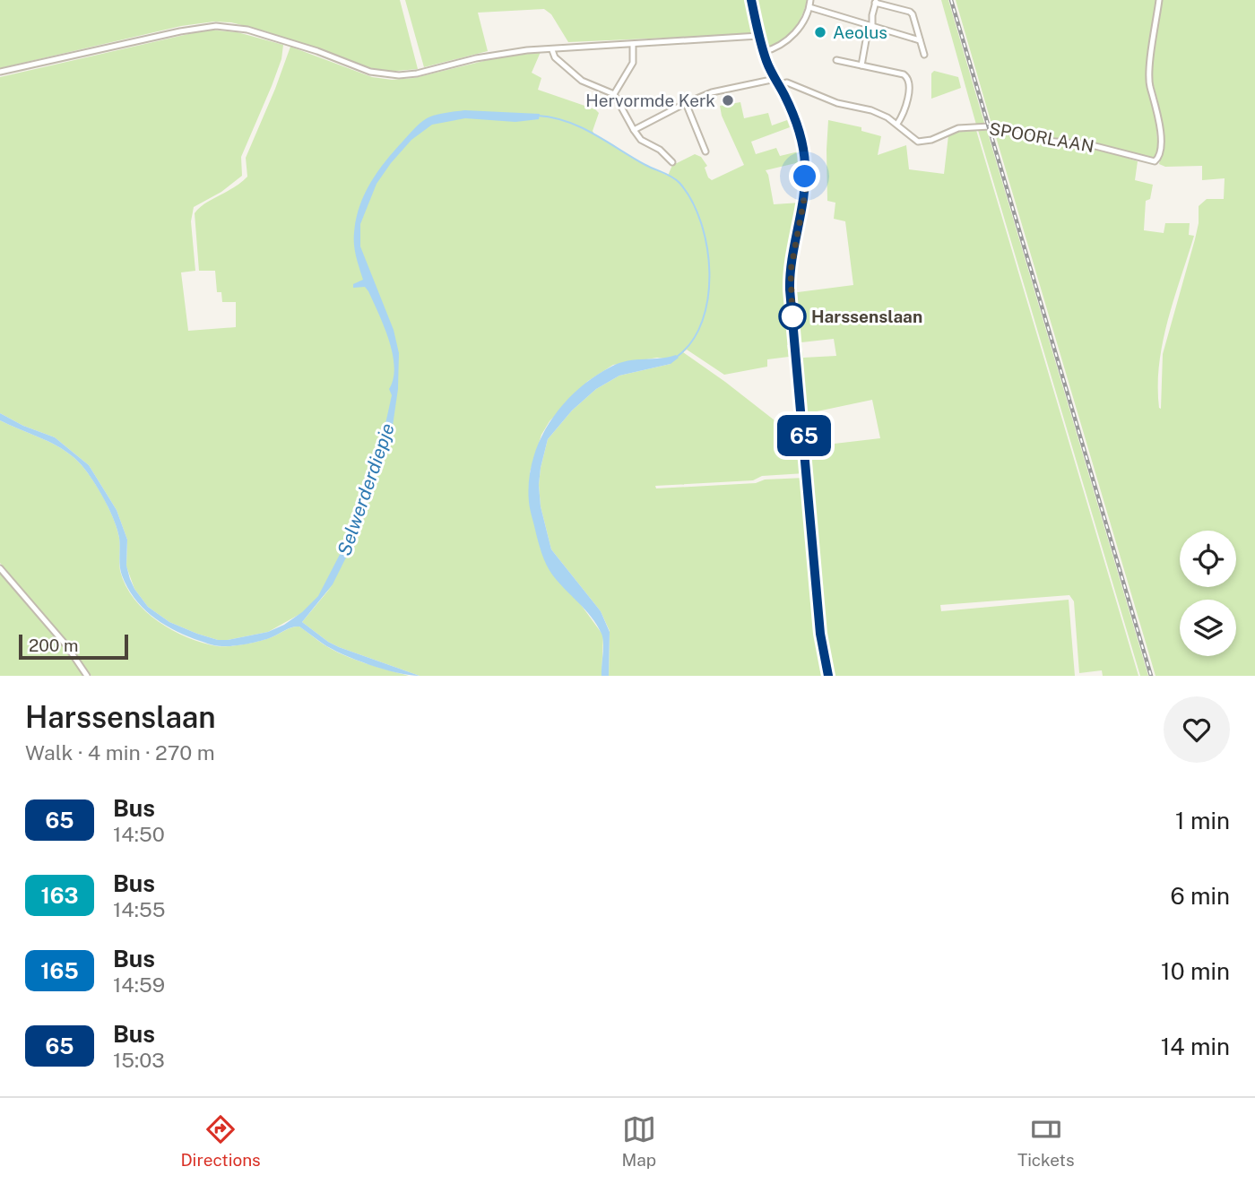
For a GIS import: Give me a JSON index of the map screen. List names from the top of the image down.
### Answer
{
  "streets": {
    "street": ["SPOORLAAN"]
  },
  "water": ["Selwerderdiepje"],
  "places": ["Aeolus", "Hervormde Kerk", "Harssenslaan"],
  "lines": ["bus line 65"],
  "scale_bar": "200 m",
  "page": {
    "on_map": "65",
    "scale": "200 m",
    "heading": ["Harssenslaan", "Walk · 4 min · 270 m"],
    "list": [
      {
        "mark": "65",
        "name": "Bus",
        "note": "14:50",
        "value": "1 min"
      },
      {
        "mark": "163",
        "name": "Bus",
        "note": "14:55",
        "value": "6 min"
      },
      {
        "mark": "165",
        "name": "Bus",
        "note": "14:59",
        "value": "10 min"
      },
      {
        "mark": "65",
        "name": "Bus",
        "note": "15:03",
        "value": "14 min"
      }
    ],
    "tabs": ["Directions", "Map", "Tickets"]
  }
}
